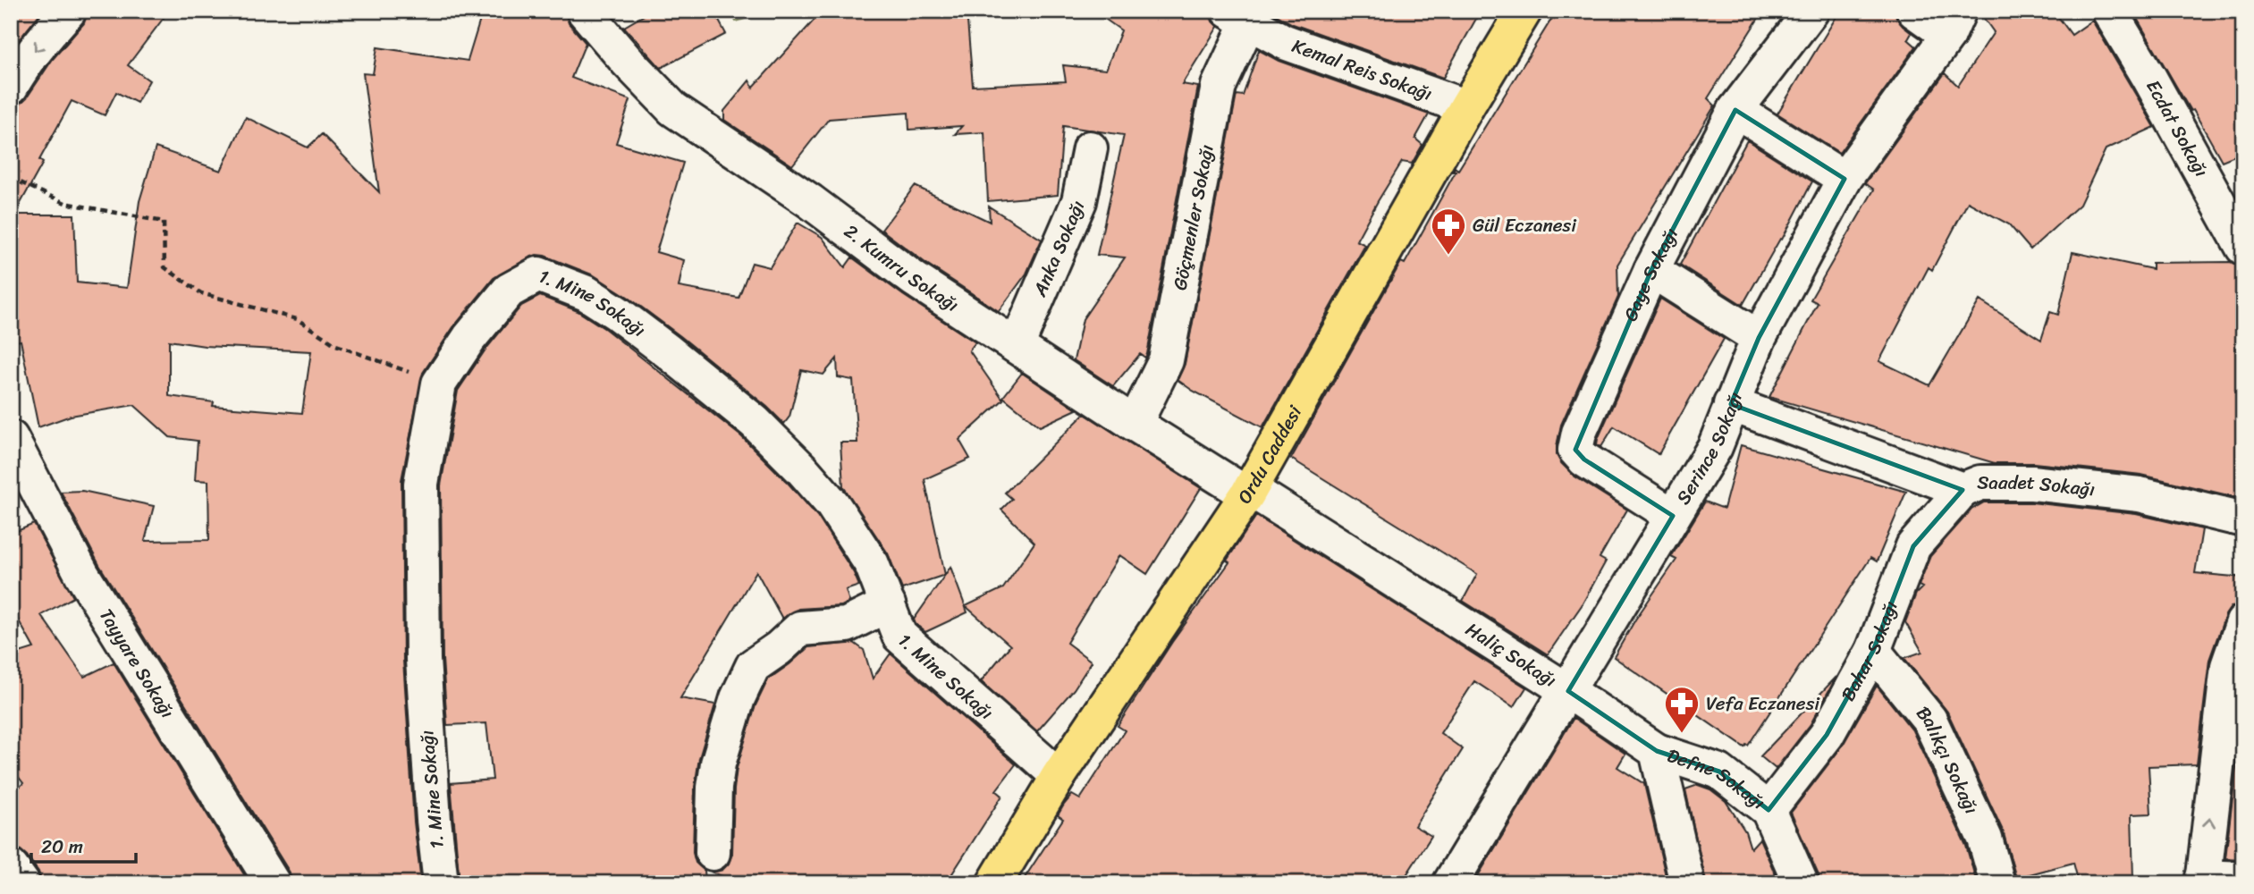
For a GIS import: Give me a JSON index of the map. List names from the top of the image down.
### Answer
{
  "streets": {
    "main road": ["Ordu Caddesi"],
    "street": [
      "Kemal Reis Sokağı",
      "Ecdat Sokağı",
      "Göçmenler Sokağı",
      "Anka Sokağı",
      "2. Kumru Sokağı",
      "Gaye Sokağı",
      "1. Mine Sokağı",
      "Serince Sokağı",
      "Saadet Sokağı",
      "Bahar Sokağı",
      "Haliç Sokağı",
      "Tayyare Sokağı",
      "Balıkçı Sokağı",
      "Defne Sokağı"
    ]
  },
  "crossings": [
    ["Kemal Reis Sokağı", "Göçmenler Sokağı"],
    ["Kemal Reis Sokağı", "Ordu Caddesi"],
    ["Göçmenler Sokağı", "2. Kumru Sokağı"],
    ["Anka Sokağı", "2. Kumru Sokağı"],
    ["2. Kumru Sokağı", "Ordu Caddesi"],
    ["2. Kumru Sokağı", "Haliç Sokağı"],
    ["Gaye Sokağı", "Serince Sokağı"],
    ["1. Mine Sokağı", "Ordu Caddesi"],
    ["Serince Sokağı", "Saadet Sokağı"],
    ["Serince Sokağı", "Haliç Sokağı"],
    ["Ordu Caddesi", "Haliç Sokağı"],
    ["Saadet Sokağı", "Bahar Sokağı"],
    ["Bahar Sokağı", "Balıkçı Sokağı"],
    ["Bahar Sokağı", "Defne Sokağı"],
    ["Haliç Sokağı", "Defne Sokağı"]
  ],
  "places": {
    "pharmacy": ["Gül Eczanesi", "Vefa Eczanesi"]
  },
  "scale_bar": "20 m"
}
